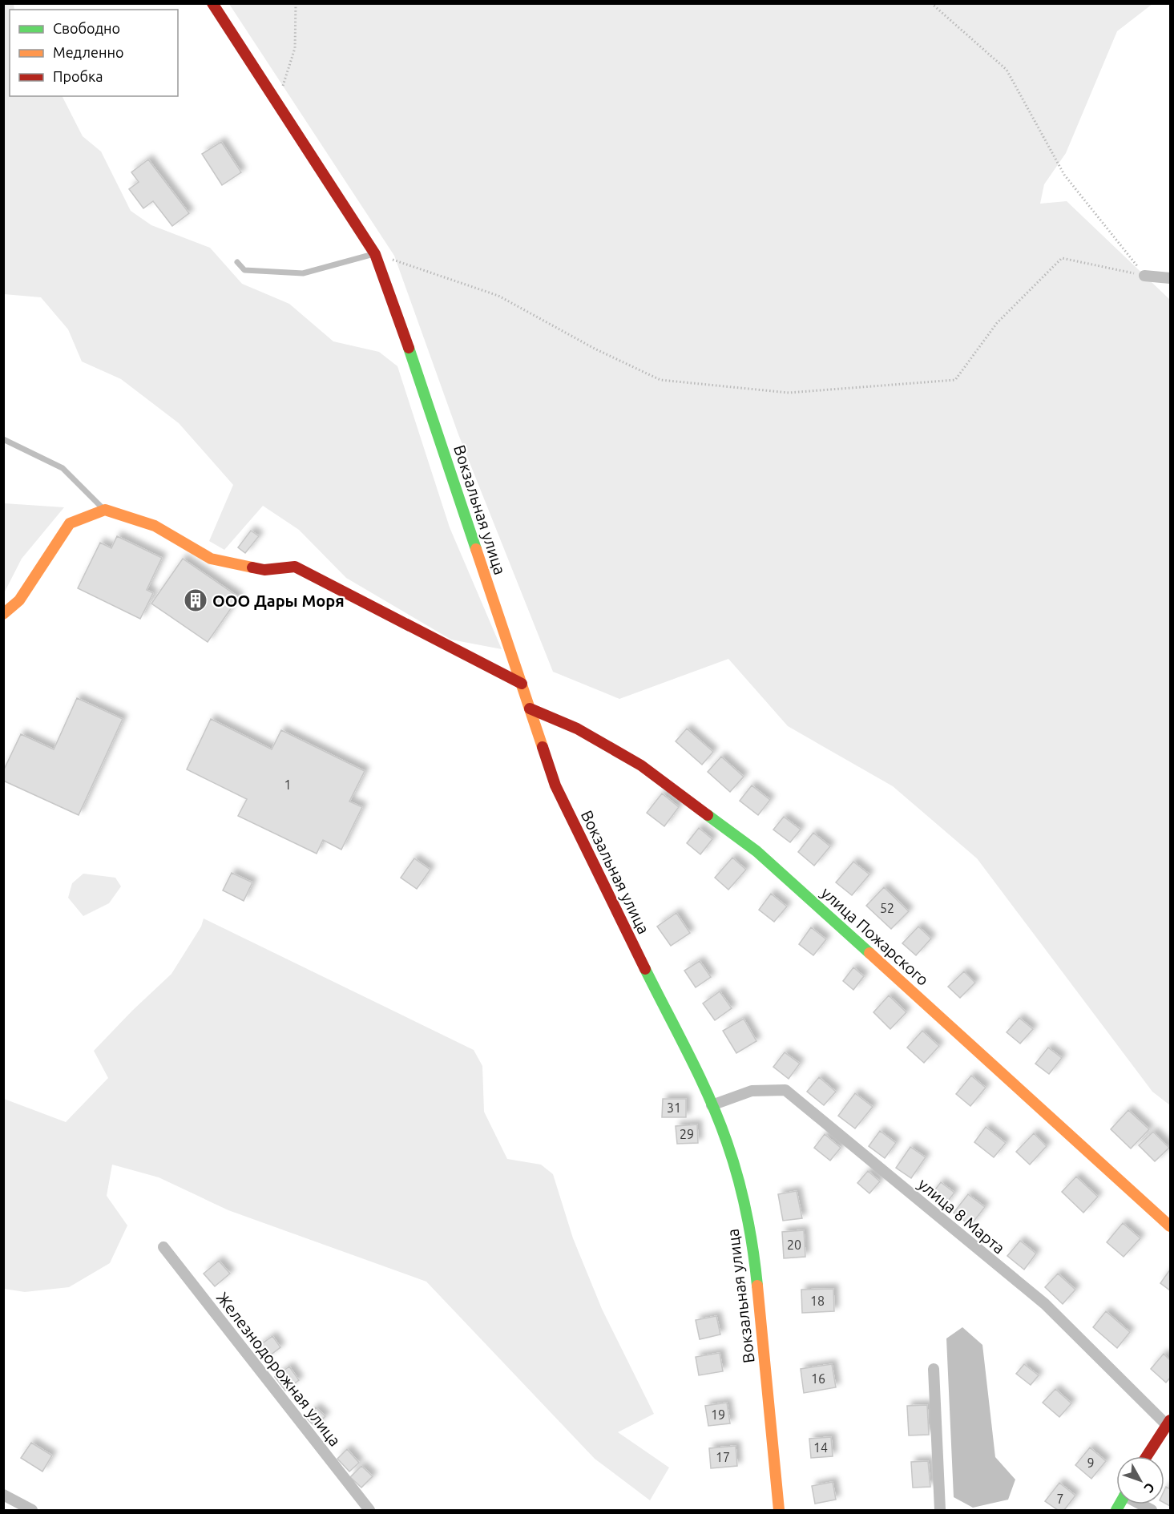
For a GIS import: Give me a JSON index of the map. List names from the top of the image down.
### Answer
{
  "streets": {
    "street": [
      "Вокзальная улица",
      "улица Пожарского",
      "улица 8 Марта",
      "Железнодорожная улица"
    ]
  },
  "crossings": [
    ["Вокзальная улица", "улица Пожарского"],
    ["Вокзальная улица", "улица 8 Марта"]
  ],
  "places": {
    "building": ["ООО Дары Моря"]
  },
  "house_numbers": [
    "1",
    "52",
    "31",
    "29",
    "20",
    "18",
    "16",
    "19",
    "14",
    "17",
    "9",
    "7"
  ],
  "legend": ["Свободно", "Медленно", "Пробка"],
  "north": "bottom right"
}
